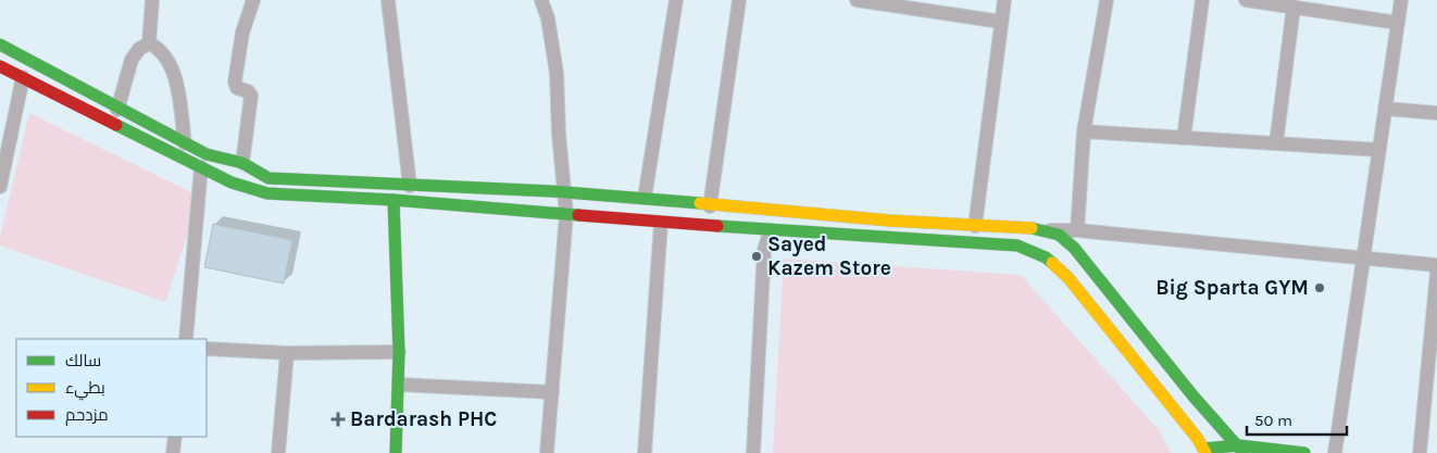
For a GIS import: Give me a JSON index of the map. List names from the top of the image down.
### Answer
{
  "places": {
    "other": ["Sayed Kazem Store", "Big Sparta GYM"],
    "health": ["Bardarash PHC"]
  },
  "legend": ["سالك", "بطيء", "مزدحم"],
  "scale_bar": "50 m"
}
